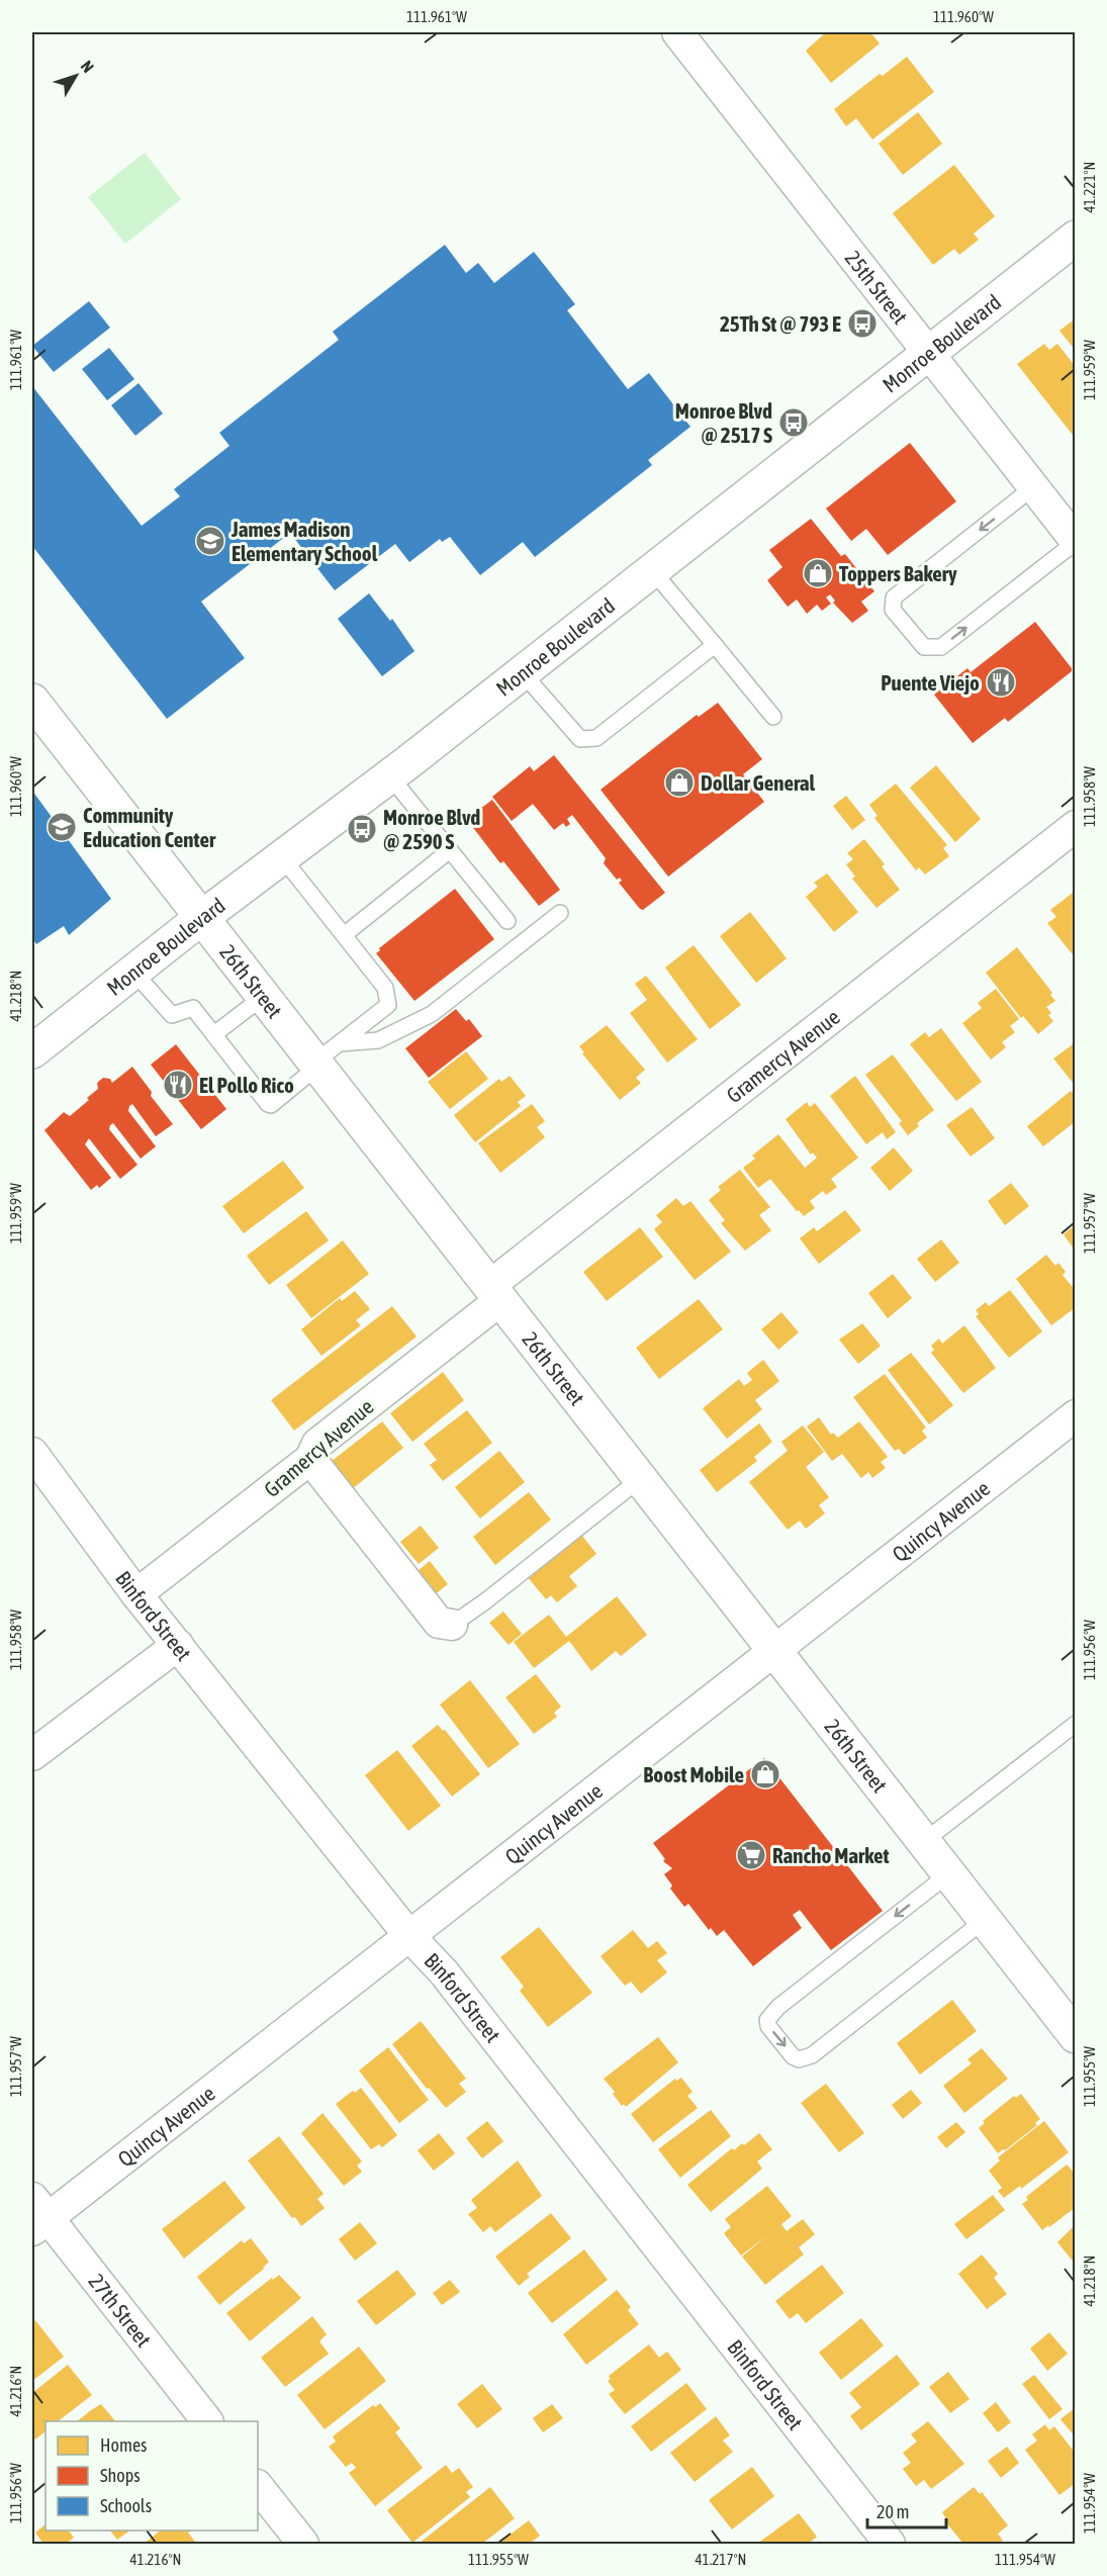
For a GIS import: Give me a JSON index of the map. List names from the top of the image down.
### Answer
{
  "streets": {
    "street": [
      "25th Street",
      "Monroe Boulevard",
      "26th Street",
      "Gramercy Avenue",
      "Quincy Avenue",
      "Binford Street",
      "27th Street"
    ]
  },
  "crossings": [
    ["25th Street", "Monroe Boulevard"],
    ["Monroe Boulevard", "26th Street"],
    ["26th Street", "Gramercy Avenue"],
    ["26th Street", "Quincy Avenue"],
    ["Gramercy Avenue", "Binford Street"],
    ["Quincy Avenue", "Binford Street"],
    ["Quincy Avenue", "27th Street"]
  ],
  "places": {
    "bus stop": ["25Th St @ 793 E", "Monroe Blvd @ 2517 S", "Monroe Blvd @ 2590 S"],
    "school or university": ["James Madison Elementary School", "Community Education Center"],
    "shop": ["Toppers Bakery", "Dollar General", "Boost Mobile"],
    "restaurant": ["Puente Viejo", "El Pollo Rico"],
    "supermarket": ["Rancho Market"]
  },
  "legend": ["Homes", "Shops", "Schools"],
  "scale_bar": "20 m",
  "north": "top right",
  "coordinates": [
    "111.961°W",
    "111.960°W",
    "41.221°N",
    "111.959°W",
    "111.958°W",
    "41.218°N",
    "111.957°W",
    "111.956°W",
    "111.955°W",
    "41.216°N",
    "111.954°W",
    "41.217°N"
  ]
}
